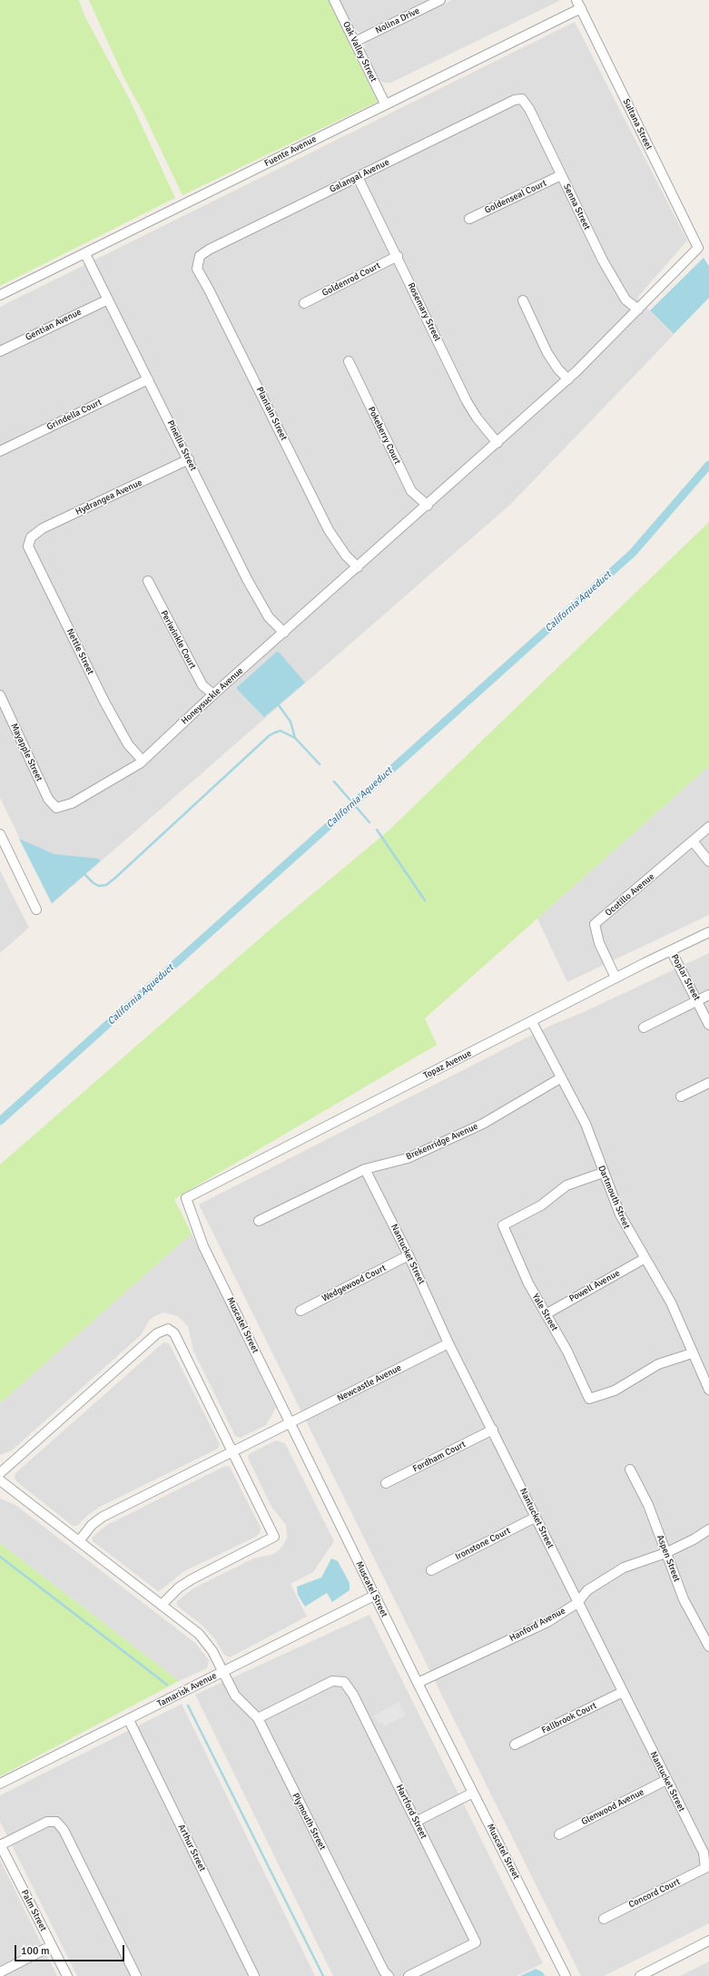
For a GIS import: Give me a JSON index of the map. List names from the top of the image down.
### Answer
{
  "streets": {
    "street": [
      "Nolina Drive",
      "Oak Valley Street",
      "Sultana Street",
      "Fuente Avenue",
      "Galangal Avenue",
      "Goldenseal Court",
      "Senna Street",
      "Goldenrod Court",
      "Rosemary Street",
      "Gentian Avenue",
      "Plantain Street",
      "Grindella Court",
      "Pokeberry Court",
      "Pinellia Street",
      "Hydrangea Avenue",
      "Periwinkle Court",
      "Nettle Street",
      "Honeysuckle Avenue",
      "Mayapple Street",
      "Ocotillo Avenue",
      "Poplar Street",
      "Topaz Avenue",
      "Brekenridge Avenue",
      "Dartmouth Street",
      "Nantucket Street",
      "Wedgewood Court",
      "Powell Avenue",
      "Yale Street",
      "Muscatel Street",
      "Newcastle Avenue",
      "Fordham Court",
      "Ironstone Court",
      "Aspen Street",
      "Hanford Avenue",
      "Tamarisk Avenue",
      "Fallbrook Court",
      "Glenwood Avenue",
      "Hartford Street",
      "Plymouth Street",
      "Arthur Street",
      "Concord Court",
      "Palm Street"
    ]
  },
  "crossings": [
    ["Nolina Drive", "Oak Valley Street"],
    ["Oak Valley Street", "Fuente Avenue"],
    ["Sultana Street", "Fuente Avenue"],
    ["Sultana Street", "Honeysuckle Avenue"],
    ["Fuente Avenue", "Pinellia Street"],
    ["Galangal Avenue", "Senna Street"],
    ["Galangal Avenue", "Rosemary Street"],
    ["Galangal Avenue", "Plantain Street"],
    ["Goldenseal Court", "Senna Street"],
    ["Senna Street", "Honeysuckle Avenue"],
    ["Goldenrod Court", "Rosemary Street"],
    ["Rosemary Street", "Honeysuckle Avenue"],
    ["Gentian Avenue", "Pinellia Street"],
    ["Plantain Street", "Honeysuckle Avenue"],
    ["Grindella Court", "Pinellia Street"],
    ["Pokeberry Court", "Honeysuckle Avenue"],
    ["Pinellia Street", "Hydrangea Avenue"],
    ["Pinellia Street", "Honeysuckle Avenue"],
    ["Hydrangea Avenue", "Nettle Street"],
    ["Periwinkle Court", "Honeysuckle Avenue"],
    ["Nettle Street", "Honeysuckle Avenue"],
    ["Honeysuckle Avenue", "Mayapple Street"],
    ["Ocotillo Avenue", "Topaz Avenue"],
    ["Poplar Street", "Topaz Avenue"],
    ["Topaz Avenue", "Dartmouth Street"],
    ["Topaz Avenue", "Muscatel Street"],
    ["Brekenridge Avenue", "Dartmouth Street"],
    ["Brekenridge Avenue", "Nantucket Street"],
    ["Dartmouth Street", "Powell Avenue"],
    ["Dartmouth Street", "Yale Street"],
    ["Nantucket Street", "Wedgewood Court"],
    ["Nantucket Street", "Newcastle Avenue"],
    ["Nantucket Street", "Fordham Court"],
    ["Nantucket Street", "Ironstone Court"],
    ["Nantucket Street", "Hanford Avenue"],
    ["Nantucket Street", "Fallbrook Court"],
    ["Nantucket Street", "Glenwood Avenue"],
    ["Nantucket Street", "Concord Court"],
    ["Powell Avenue", "Yale Street"],
    ["Muscatel Street", "Newcastle Avenue"],
    ["Muscatel Street", "Hanford Avenue"],
    ["Muscatel Street", "Tamarisk Avenue"],
    ["Newcastle Avenue", "Plymouth Street"],
    ["Aspen Street", "Hanford Avenue"],
    ["Tamarisk Avenue", "Plymouth Street"],
    ["Tamarisk Avenue", "Arthur Street"],
    ["Hartford Street", "Plymouth Street"]
  ],
  "water": ["California Aqueduct"],
  "scale_bar": "100 m"
}
